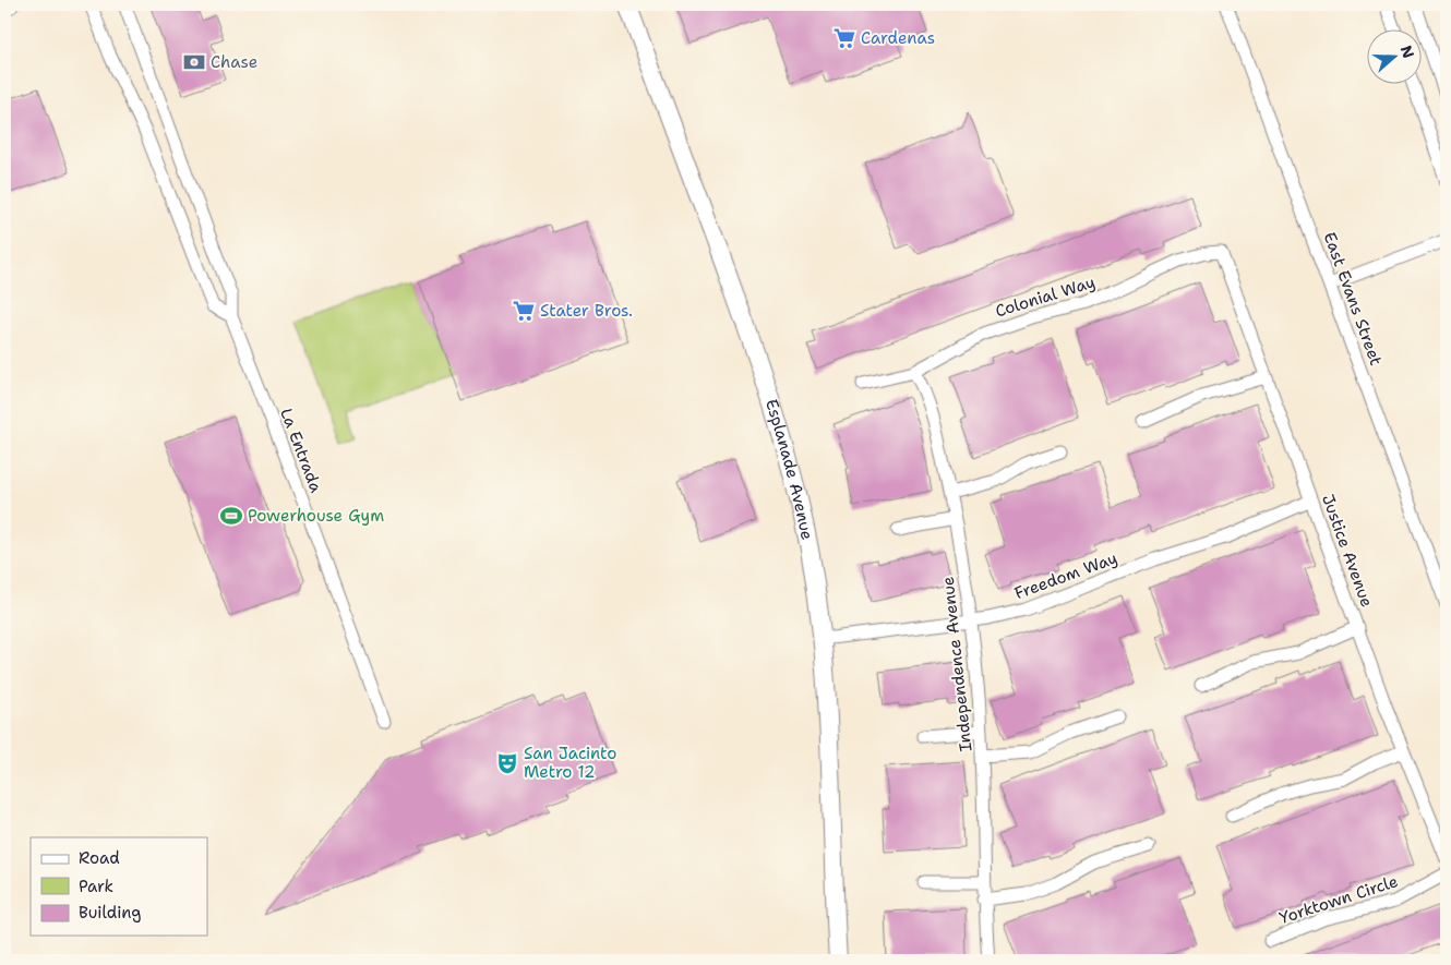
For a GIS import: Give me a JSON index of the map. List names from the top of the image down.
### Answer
{
  "streets": {
    "main road": ["Esplanade Avenue"],
    "street": [
      "Colonial Way",
      "East Evans Street",
      "La Entrada",
      "Justice Avenue",
      "Freedom Way",
      "Independence Avenue",
      "Yorktown Circle"
    ]
  },
  "crossings": [
    ["Colonial Way", "Justice Avenue"],
    ["Colonial Way", "Independence Avenue"],
    ["Esplanade Avenue", "Freedom Way"],
    ["Justice Avenue", "Freedom Way"],
    ["Freedom Way", "Independence Avenue"]
  ],
  "places": {
    "supermarket": ["Cardenas", "Stater Bros."],
    "bank": ["Chase"],
    "sports": ["Powerhouse Gym"],
    "theatre": ["San Jacinto Metro 12"]
  },
  "legend": ["Road", "Park", "Building"],
  "north": "right"
}
